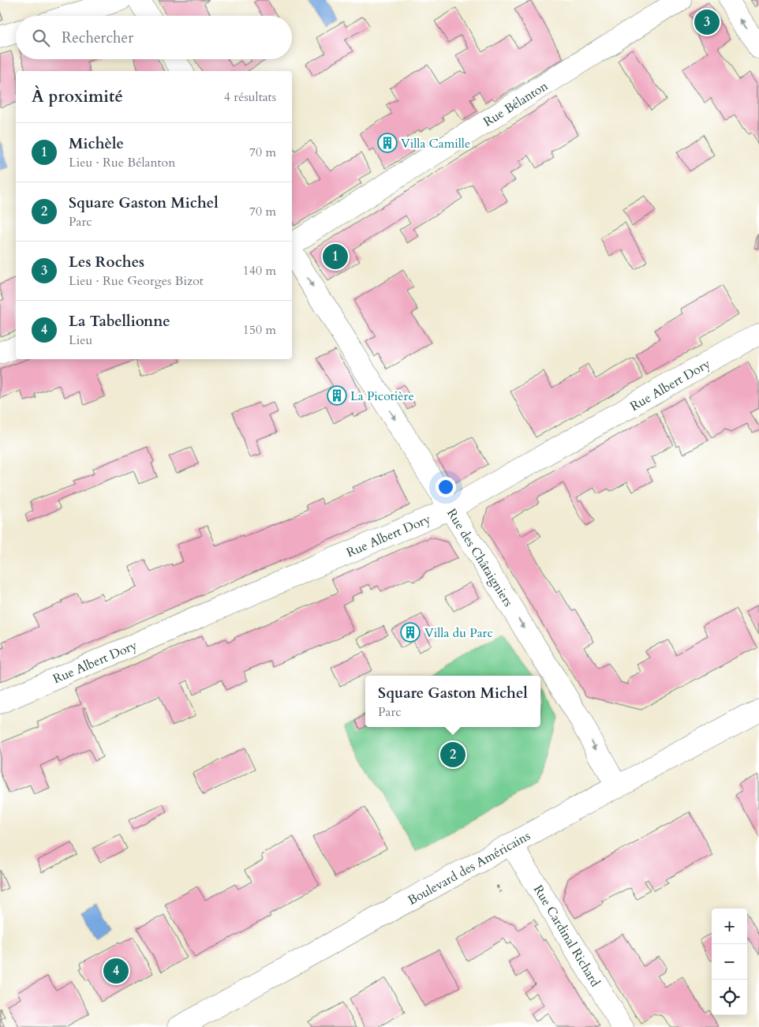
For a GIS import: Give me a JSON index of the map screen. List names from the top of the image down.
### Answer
{
  "streets": {
    "street": [
      "Rue Bélanton",
      "Rue Albert Dory",
      "Rue des Châtaigniers",
      "Boulevard des Américains",
      "Rue Cardinal Richard"
    ]
  },
  "crossings": [
    ["Rue Albert Dory", "Rue des Châtaigniers"],
    ["Rue des Châtaigniers", "Boulevard des Américains"],
    ["Boulevard des Américains", "Rue Cardinal Richard"]
  ],
  "one_way": ["Rue des Châtaigniers"],
  "places": {
    "building": ["Villa Camille", "La Picotière", "Villa du Parc"]
  },
  "page": {
    "pins": [
      "3",
      "1",
      "2",
      "4"
    ],
    "search": "Rechercher",
    "heading": ["À proximité", "4 résultats"],
    "list": [
      {
        "mark": "1",
        "name": "Michèle",
        "note": "Lieu · Rue Bélanton",
        "value": "70 m"
      },
      {
        "mark": "2",
        "name": "Square Gaston Michel",
        "note": "Parc",
        "value": "70 m"
      },
      {
        "mark": "3",
        "name": "Les Roches",
        "note": "Lieu · Rue Georges Bizot",
        "value": "140 m"
      },
      {
        "mark": "4",
        "name": "La Tabellionne",
        "note": "Lieu",
        "value": "150 m"
      }
    ],
    "popup": ["Square Gaston Michel", "Parc"],
    "map_buttons": ["+", "−"]
  }
}
